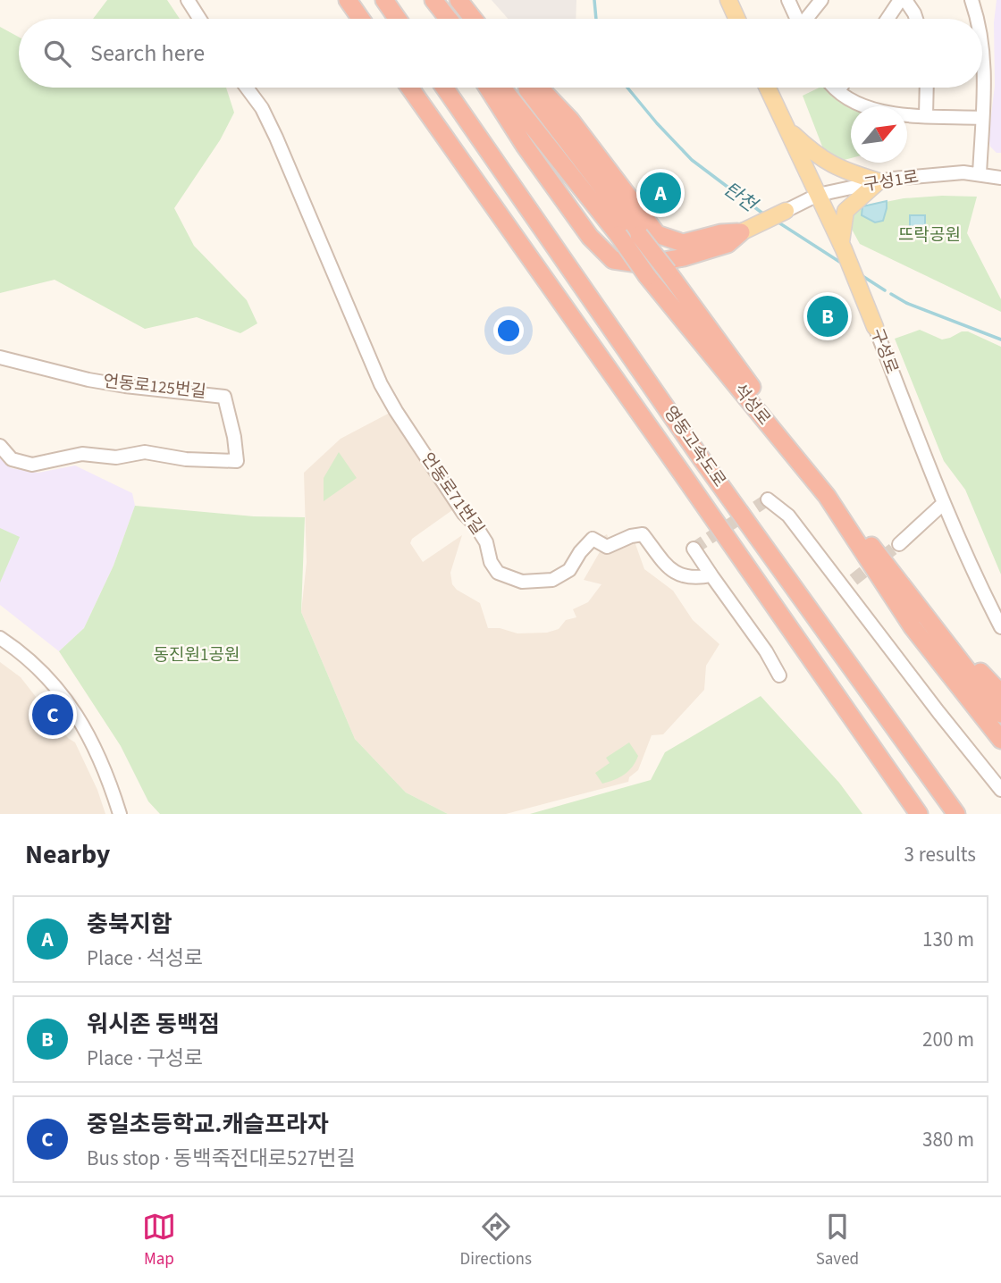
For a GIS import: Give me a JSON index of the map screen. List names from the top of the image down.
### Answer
{
  "streets": {
    "highway": ["석성로", "영동고속도로"],
    "main road": ["구성로"],
    "street": ["구성1로", "언동로125번길", "언동로71번길"]
  },
  "crossings": [
    ["구성1로", "구성로"]
  ],
  "water": ["탄천"],
  "parks": ["뜨락공원", "동진원1공원"],
  "north": "top right",
  "page": {
    "search": "Search here",
    "pins": ["A", "B", "C"],
    "heading": ["Nearby", "3 results"],
    "list": [
      {
        "mark": "A",
        "name": "충북지함",
        "note": "Place · 석성로",
        "value": "130 m"
      },
      {
        "mark": "B",
        "name": "워시존 동백점",
        "note": "Place · 구성로",
        "value": "200 m"
      },
      {
        "mark": "C",
        "name": "중일초등학교.캐슬프라자",
        "note": "Bus stop · 동백죽전대로527번길",
        "value": "380 m"
      }
    ],
    "nav": ["Map", "Directions", "Saved"]
  }
}
